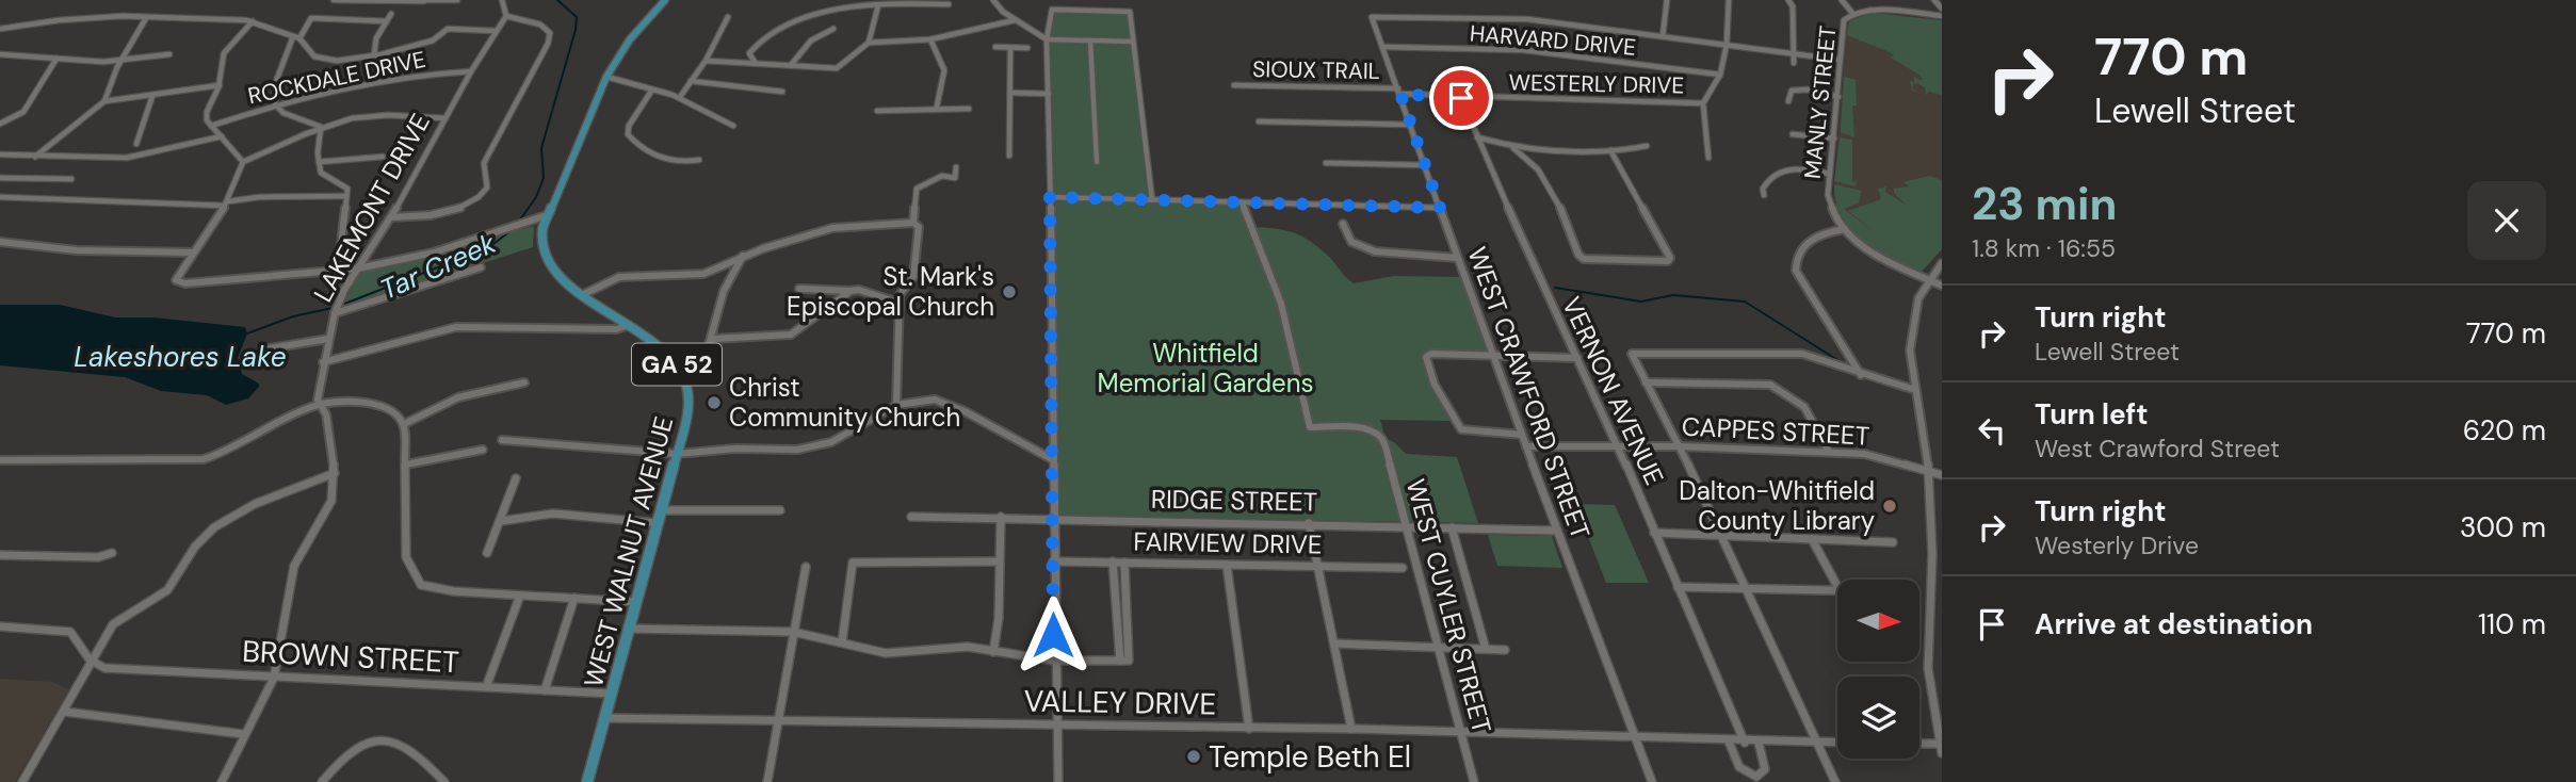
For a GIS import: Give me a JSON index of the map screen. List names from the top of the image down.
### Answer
{
  "streets": {
    "main road": ["GA 52", "WEST WALNUT AVENUE"],
    "street": [
      "HARVARD DRIVE",
      "SIOUX TRAIL",
      "ROCKDALE DRIVE",
      "WESTERLY DRIVE",
      "MANLY STREET",
      "LAKEMONT DRIVE",
      "VERNON AVENUE",
      "WEST CRAWFORD STREET",
      "CAPPES STREET",
      "RIDGE STREET",
      "FAIRVIEW DRIVE",
      "WEST CUYLER STREET",
      "BROWN STREET",
      "VALLEY DRIVE"
    ]
  },
  "crossings": [
    ["HARVARD DRIVE", "WEST CRAWFORD STREET"],
    ["SIOUX TRAIL", "WESTERLY DRIVE"],
    ["SIOUX TRAIL", "WEST CRAWFORD STREET"],
    ["ROCKDALE DRIVE", "LAKEMONT DRIVE"],
    ["WESTERLY DRIVE", "VERNON AVENUE"],
    ["WESTERLY DRIVE", "WEST CRAWFORD STREET"],
    ["LAKEMONT DRIVE", "BROWN STREET"],
    ["GA 52", "WEST WALNUT AVENUE"],
    ["VERNON AVENUE", "CAPPES STREET"],
    ["VERNON AVENUE", "VALLEY DRIVE"],
    ["WEST CRAWFORD STREET", "CAPPES STREET"],
    ["WEST CRAWFORD STREET", "RIDGE STREET"],
    ["WEST CRAWFORD STREET", "VALLEY DRIVE"],
    ["RIDGE STREET", "WEST CUYLER STREET"],
    ["WEST WALNUT AVENUE", "BROWN STREET"],
    ["WEST WALNUT AVENUE", "VALLEY DRIVE"],
    ["WEST CUYLER STREET", "VALLEY DRIVE"]
  ],
  "water": ["Tar Creek", "Lakeshores Lake"],
  "parks": ["Whitfield Memorial Gardens"],
  "places": [
    "St. Mark's Episcopal Church",
    "Christ Community Church",
    "Dalton-Whitfield County Library",
    "Temple Beth El"
  ],
  "north": "right",
  "page": {
    "turn": ["770 m", "Lewell Street"],
    "heading": ["23 min", "1.8 km · 16:55"],
    "list": [
      {
        "name": "Turn right",
        "note": "Lewell Street",
        "value": "770 m"
      },
      {
        "name": "Turn left",
        "note": "West Crawford Street",
        "value": "620 m"
      },
      {
        "name": "Turn right",
        "note": "Westerly Drive",
        "value": "300 m"
      },
      {
        "name": "Arrive at destination",
        "value": "110 m"
      }
    ]
  }
}
